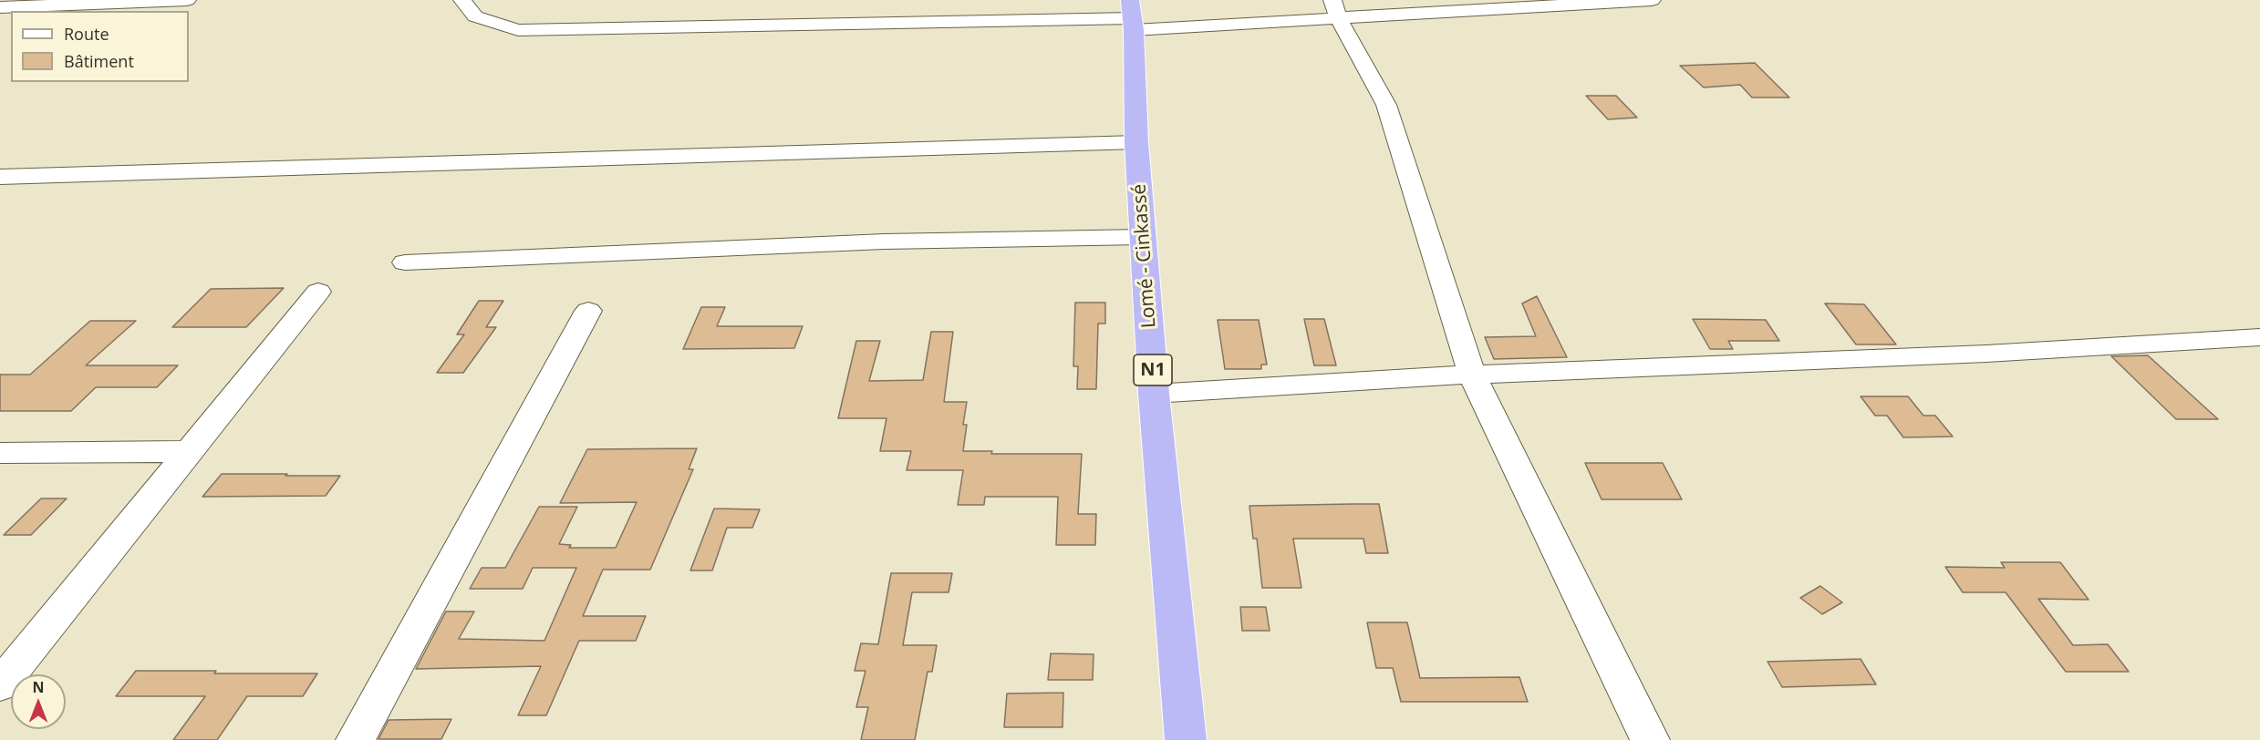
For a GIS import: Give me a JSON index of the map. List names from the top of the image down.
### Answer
{
  "streets": {
    "highway": ["Lomé - Cinkassé", "N1"]
  },
  "legend": ["Route", "Bâtiment"],
  "north": "top"
}
